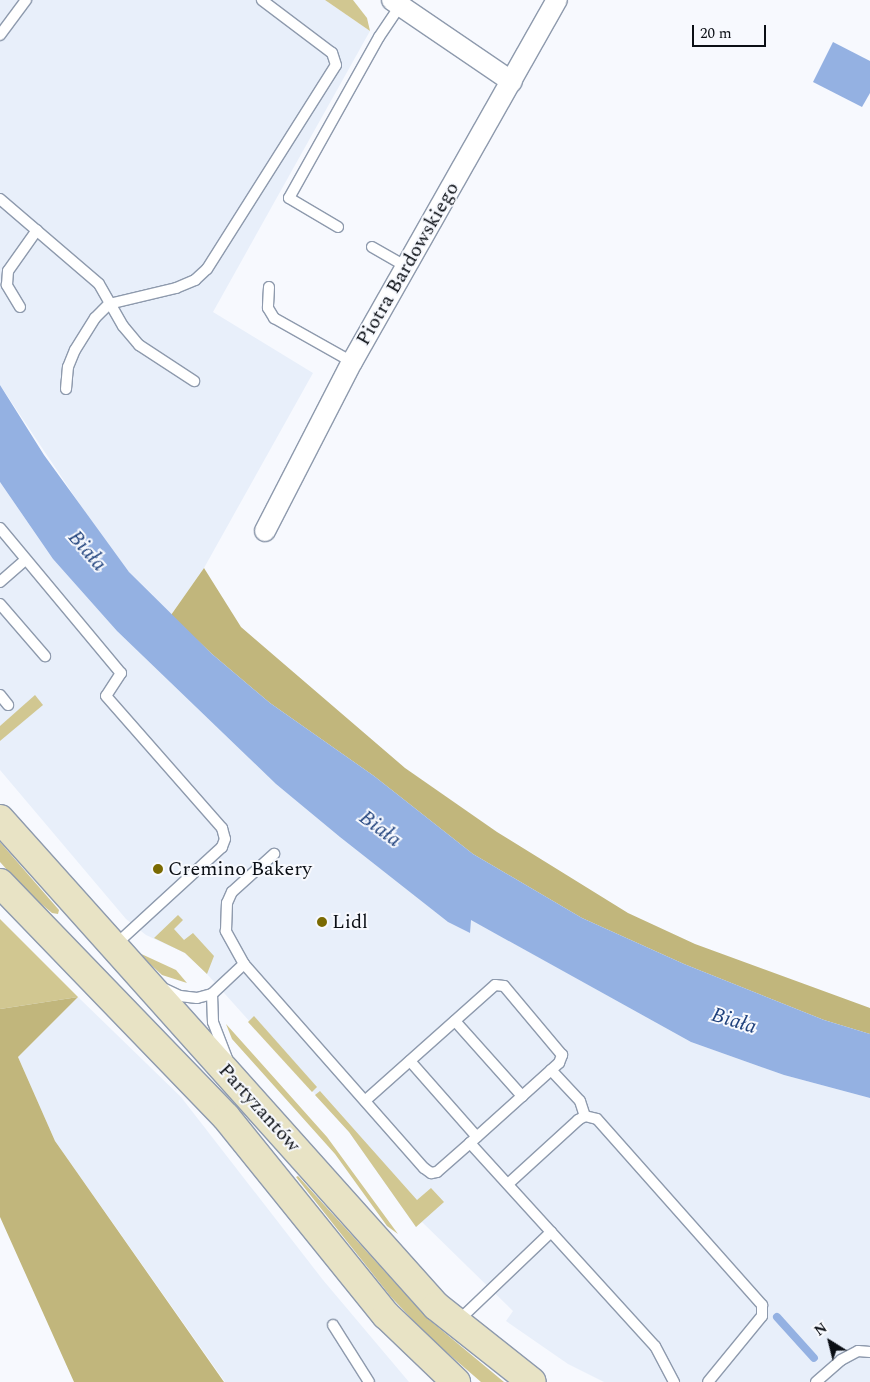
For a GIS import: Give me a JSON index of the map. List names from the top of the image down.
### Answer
{
  "streets": {
    "main road": ["Partyzantów"],
    "street": ["Piotra Bardowskiego"]
  },
  "water": ["Biała"],
  "places": ["Cremino Bakery", "Lidl"],
  "scale_bar": "20 m",
  "north": "top left"
}
